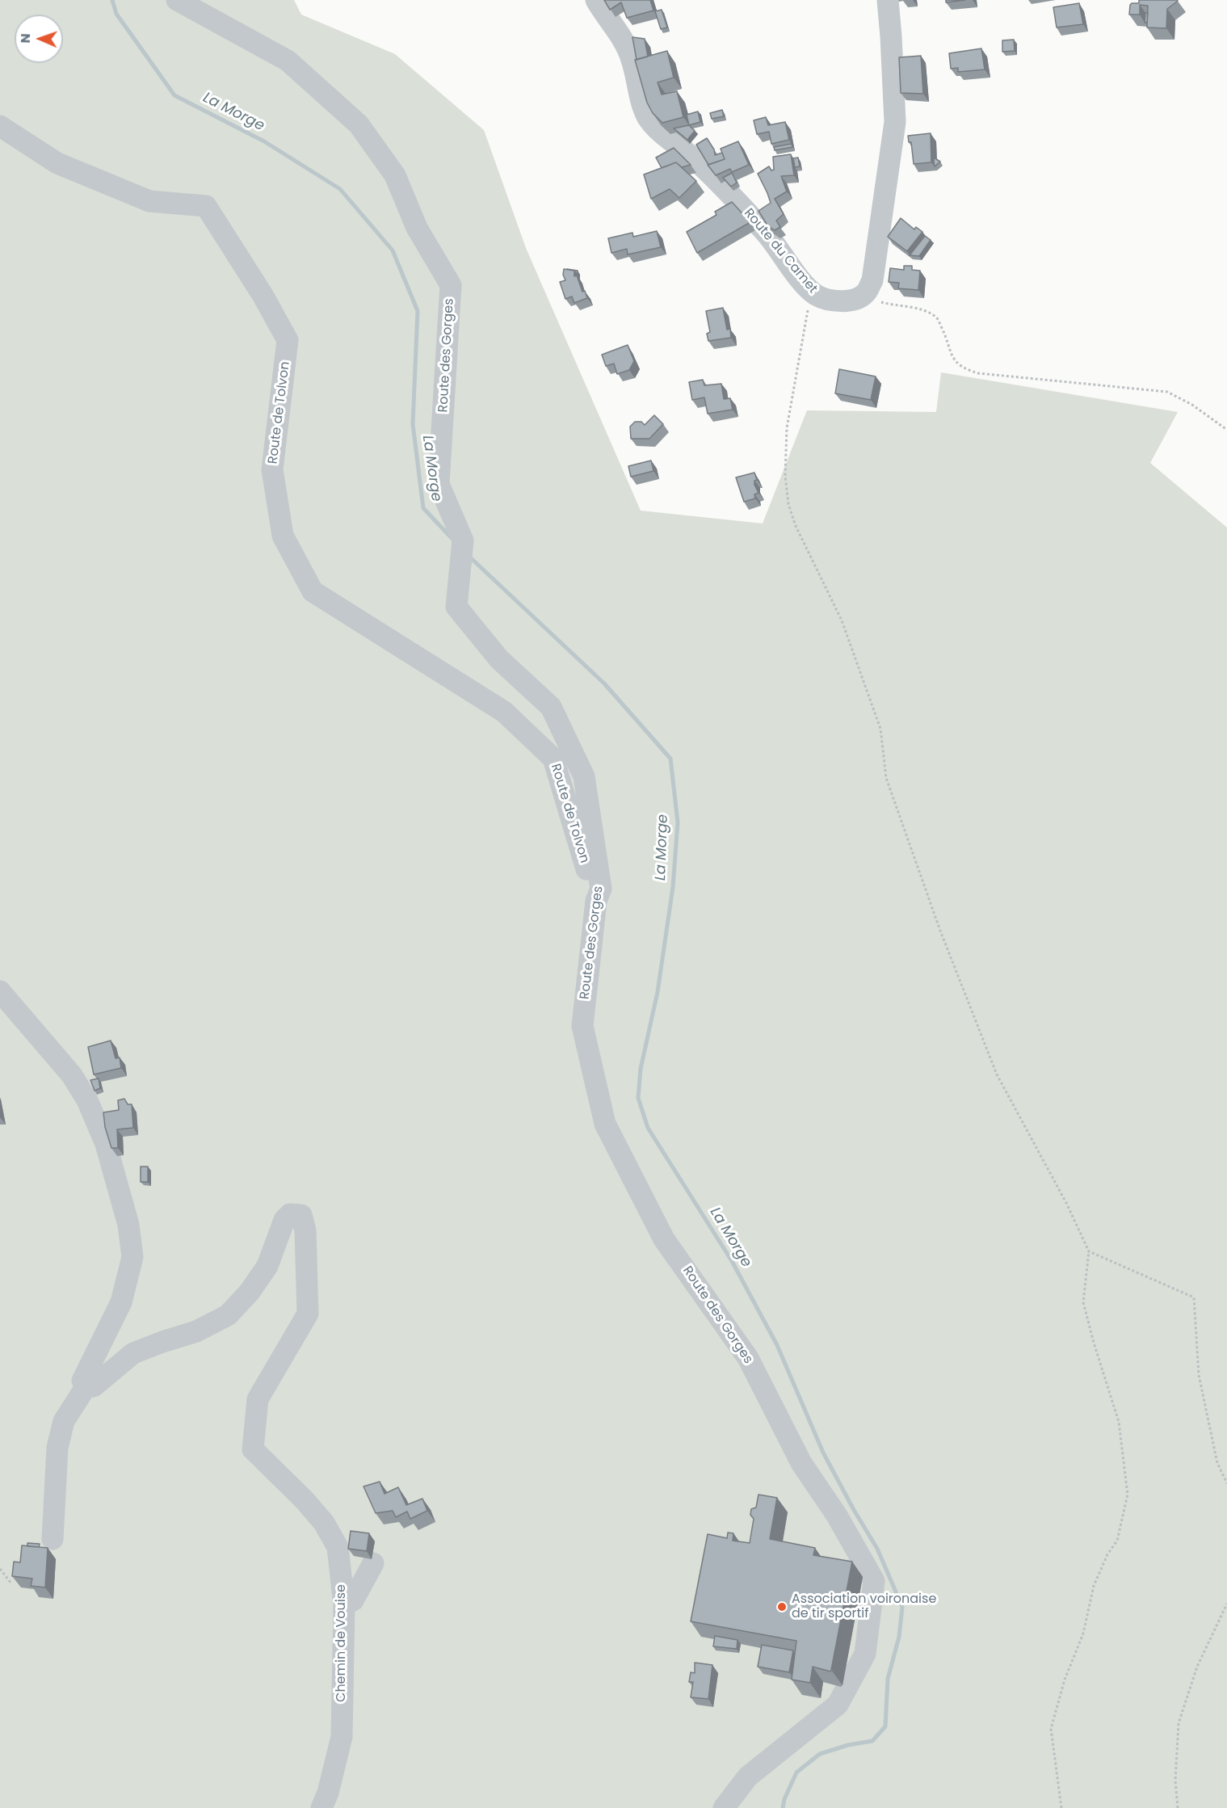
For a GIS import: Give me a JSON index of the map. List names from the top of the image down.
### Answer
{
  "streets": {
    "street": [
      "Route du Camet",
      "Route des Gorges",
      "Route de Tolvon",
      "Chemin de Vouise"
    ]
  },
  "crossings": [
    ["Route des Gorges", "Route de Tolvon"]
  ],
  "water": ["La Morge"],
  "places": ["Association voironaise de tir sportif"],
  "north": "left"
}
